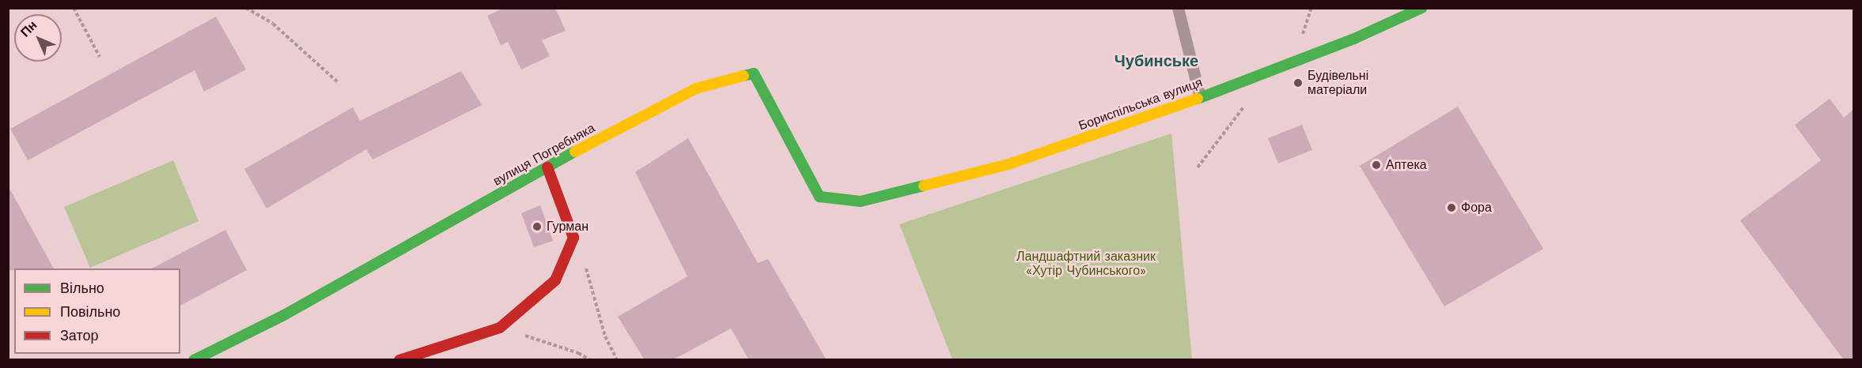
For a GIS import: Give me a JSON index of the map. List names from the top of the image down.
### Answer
{
  "streets": {
    "street": ["Бориспільська вулиця", "вулиця Погребняка"]
  },
  "crossings": [
    ["Бориспільська вулиця", "вулиця Погребняка"]
  ],
  "districts": ["Чубинське"],
  "parks": ["Ландшафтний заказник «Хутір Чубинського»"],
  "places": [
    "Будівельні матеріали",
    "Аптека",
    "Фора",
    "Гурман"
  ],
  "legend": ["Вільно", "Повільно", "Затор"],
  "north": "top left"
}
